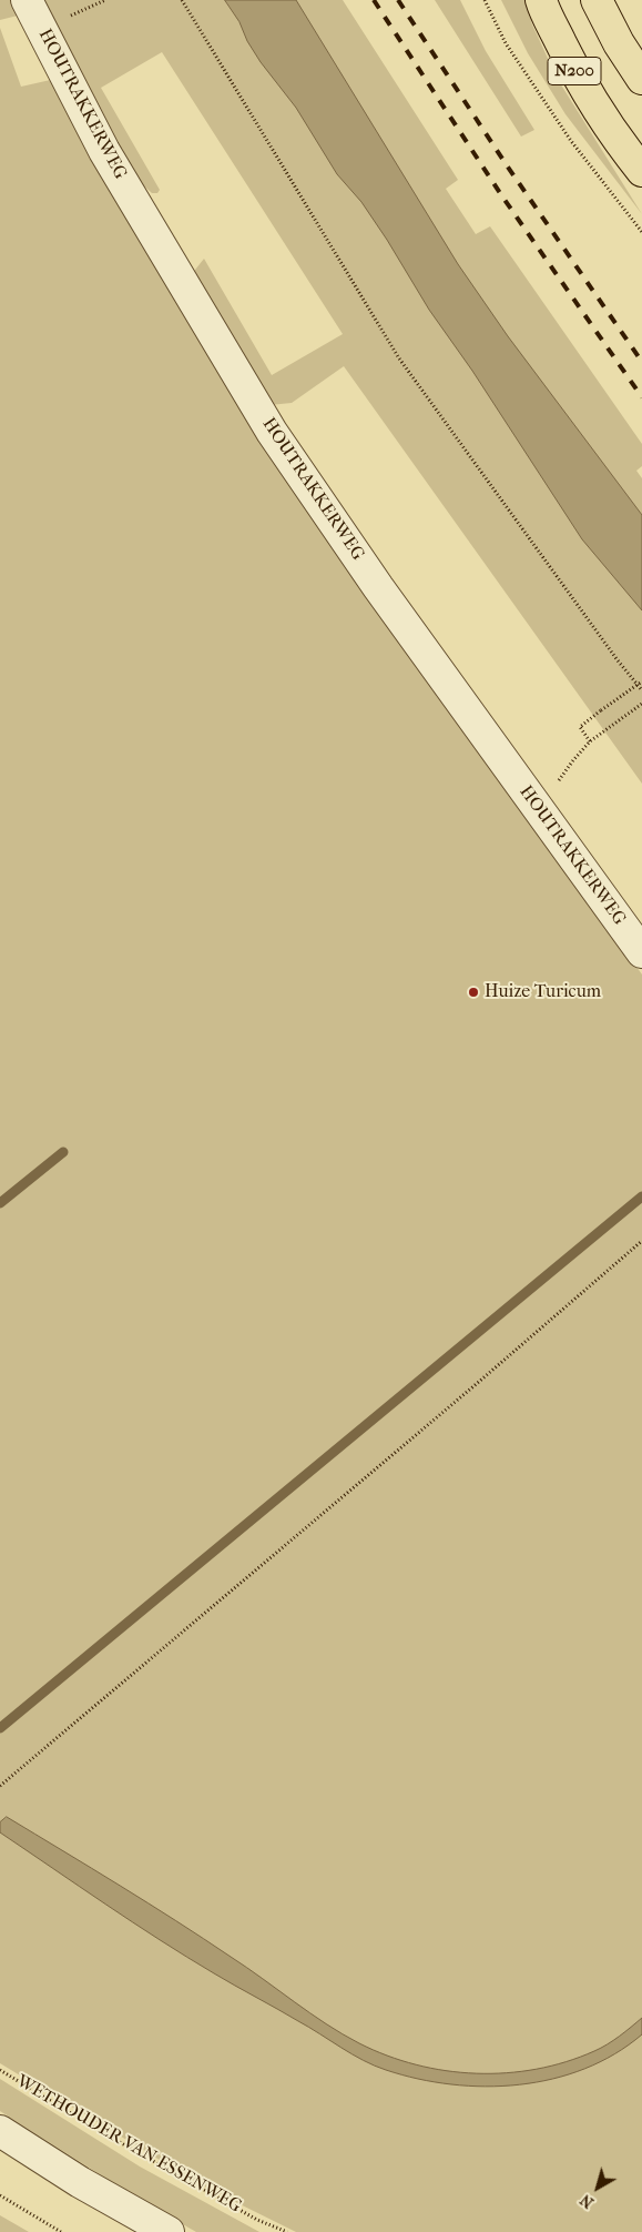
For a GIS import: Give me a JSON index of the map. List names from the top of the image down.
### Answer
{
  "streets": {
    "main road": ["N200"],
    "street": ["HOUTRAKKERWEG"],
    "path": ["WETHOUDER VAN ESSENWEG"]
  },
  "places": ["Huize Turicum"],
  "north": "bottom left"
}
